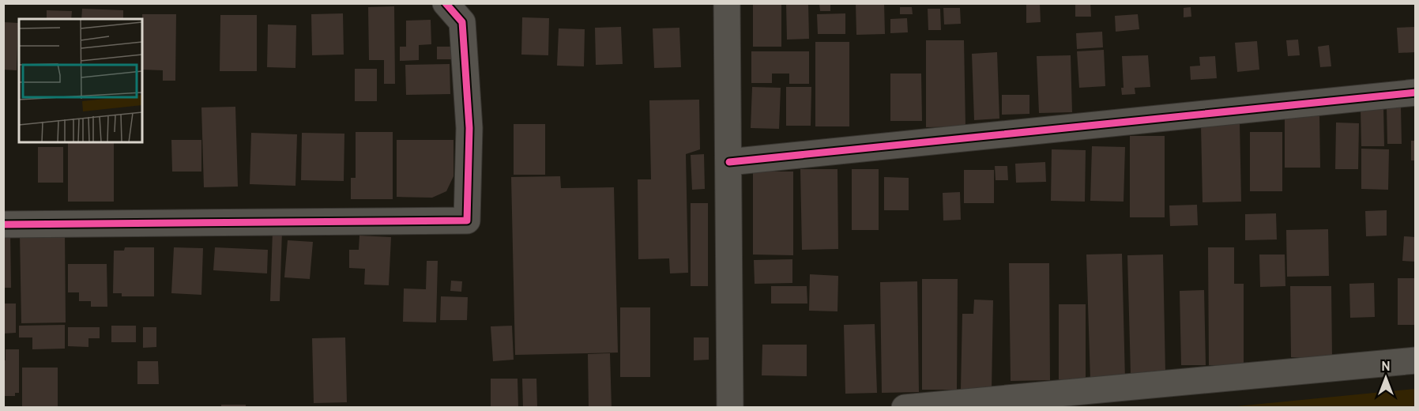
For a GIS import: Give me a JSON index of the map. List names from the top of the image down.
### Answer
{
  "north": "top"
}
